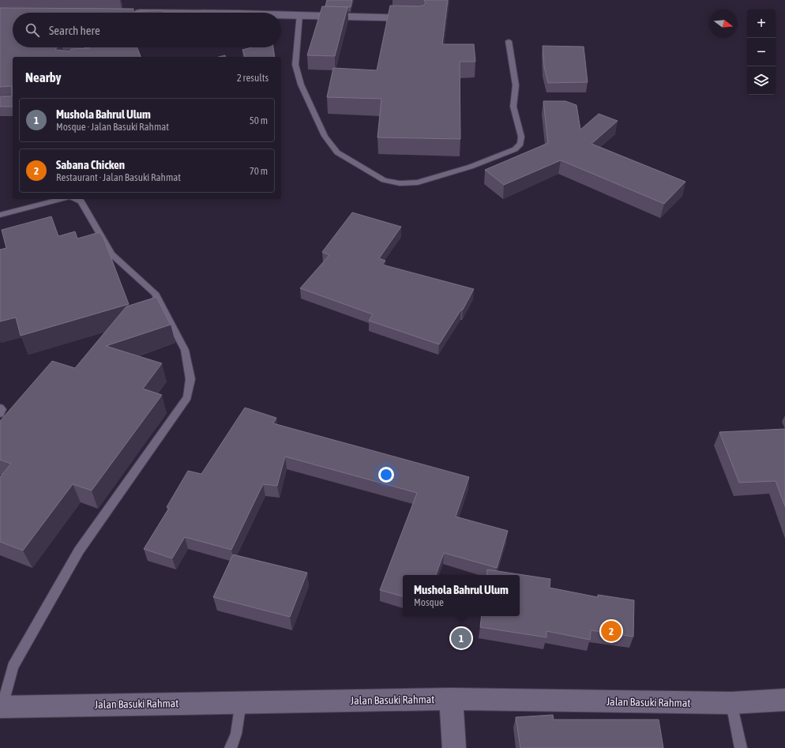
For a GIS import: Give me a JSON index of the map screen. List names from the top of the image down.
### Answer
{
  "streets": {
    "main road": ["Jalan Basuki Rahmat"]
  },
  "north": "right",
  "page": {
    "map_buttons": ["+", "−"],
    "search": "Search here",
    "heading": ["Nearby", "2 results"],
    "list": [
      {
        "mark": "1",
        "name": "Mushola Bahrul Ulum",
        "note": "Mosque · Jalan Basuki Rahmat",
        "value": "50 m"
      },
      {
        "mark": "2",
        "name": "Sabana Chicken",
        "note": "Restaurant · Jalan Basuki Rahmat",
        "value": "70 m"
      }
    ],
    "popup": ["Mushola Bahrul Ulum", "Mosque"],
    "pins": ["2", "1"]
  }
}
